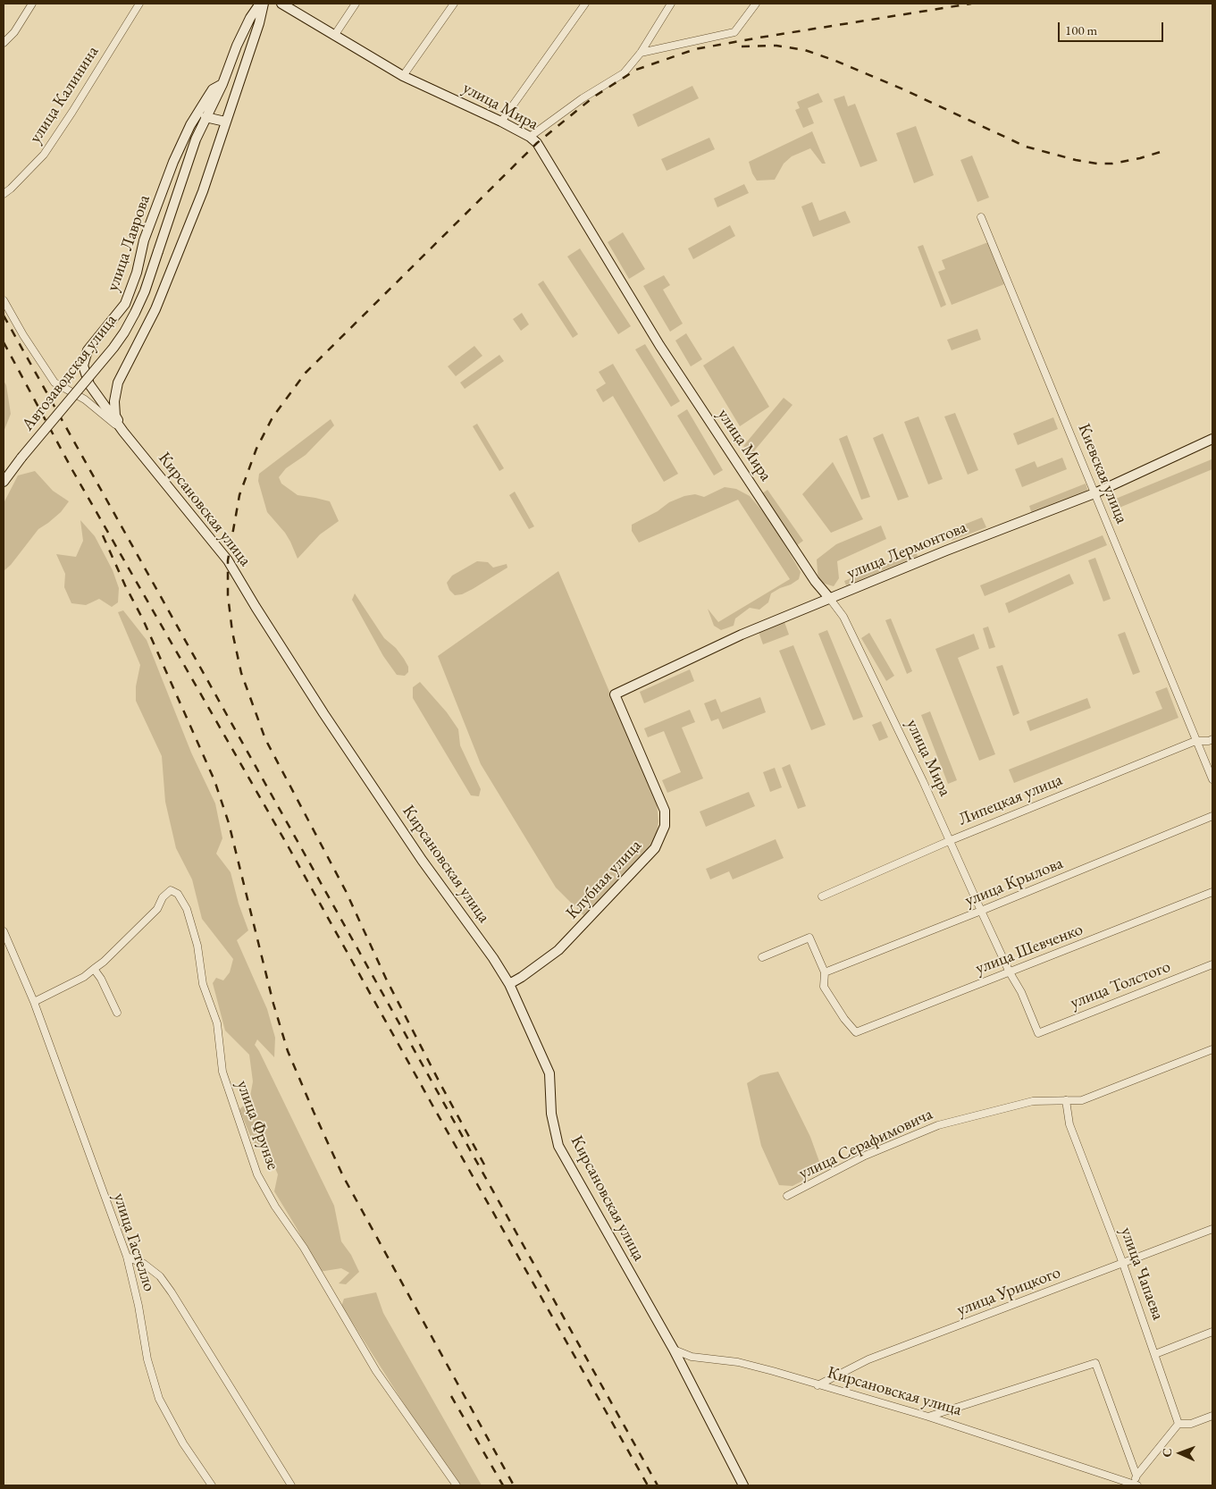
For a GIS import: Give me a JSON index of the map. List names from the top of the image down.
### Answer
{
  "streets": {
    "main road": [
      "улица Мира",
      "улица Лаврова",
      "Автозаводская улица",
      "Кирсановская улица",
      "улица Лермонтова",
      "Клубная улица"
    ],
    "street": [
      "улица Калинина",
      "Киевская улица",
      "Липецкая улица",
      "улица Крылова",
      "улица Шевченко",
      "улица Толстого",
      "улица Фрунзе",
      "улица Серафимовича",
      "улица Гастелло",
      "улица Чапаева",
      "улица Урицкого"
    ]
  },
  "crossings": [
    ["улица Мира", "улица Лермонтова"],
    ["улица Мира", "Липецкая улица"],
    ["улица Мира", "улица Крылова"],
    ["улица Мира", "улица Шевченко"],
    ["улица Мира", "улица Толстого"],
    ["улица Лаврова", "Автозаводская улица"],
    ["улица Лаврова", "Кирсановская улица"],
    ["Киевская улица", "улица Лермонтова"],
    ["Киевская улица", "Липецкая улица"],
    ["Кирсановская улица", "Клубная улица"],
    ["Кирсановская улица", "улица Урицкого"],
    ["улица Лермонтова", "Клубная улица"],
    ["улица Крылова", "улица Шевченко"],
    ["улица Серафимовича", "улица Чапаева"],
    ["улица Чапаева", "улица Урицкого"]
  ],
  "scale_bar": "100 m",
  "north": "left"
}
